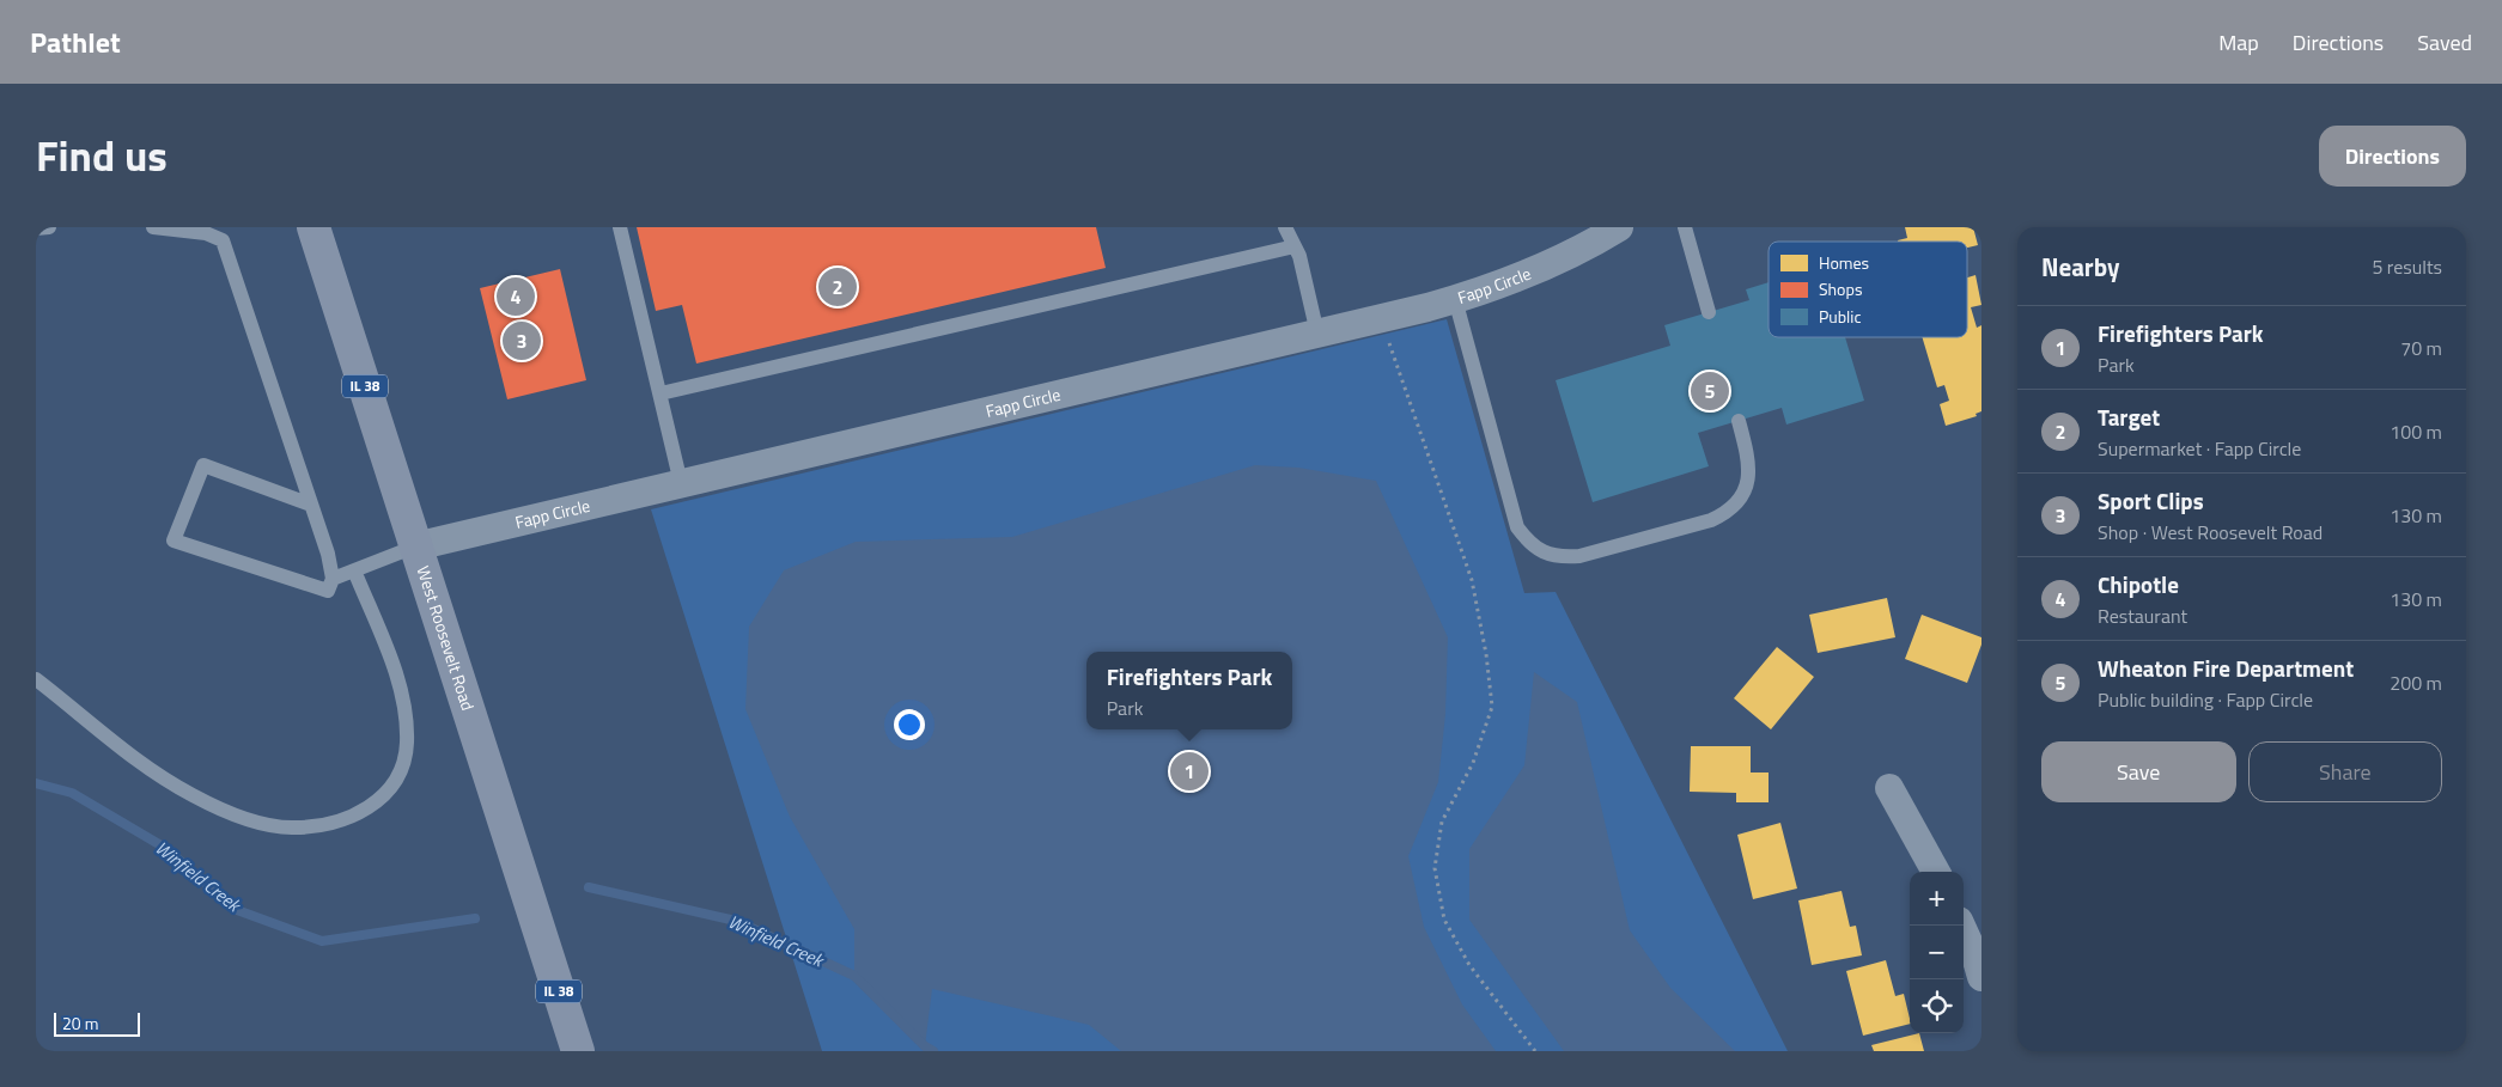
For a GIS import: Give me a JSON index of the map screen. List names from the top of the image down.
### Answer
{
  "streets": {
    "main road": ["IL 38", "West Roosevelt Road"],
    "street": ["Fapp Circle"]
  },
  "crossings": [
    ["Fapp Circle", "West Roosevelt Road"]
  ],
  "water": ["Winfield Creek"],
  "legend": ["Homes", "Shops", "Public"],
  "scale_bar": "20 m",
  "page": {
    "header": "Pathlet",
    "nav": ["Map", "Directions", "Saved"],
    "title": "Find us",
    "buttons": [
      "Directions",
      ["Save", "Share"]
    ],
    "heading": ["Nearby", "5 results"],
    "pins": [
      "2",
      "4",
      "3",
      "5",
      "1"
    ],
    "list": [
      {
        "mark": "1",
        "name": "Firefighters Park",
        "note": "Park",
        "value": "70 m"
      },
      {
        "mark": "2",
        "name": "Target",
        "note": "Supermarket · Fapp Circle",
        "value": "100 m"
      },
      {
        "mark": "3",
        "name": "Sport Clips",
        "note": "Shop · West Roosevelt Road",
        "value": "130 m"
      },
      {
        "mark": "4",
        "name": "Chipotle",
        "note": "Restaurant",
        "value": "130 m"
      },
      {
        "mark": "5",
        "name": "Wheaton Fire Department",
        "note": "Public building · Fapp Circle",
        "value": "200 m"
      }
    ],
    "popup": ["Firefighters Park", "Park"],
    "map_buttons": ["+", "−"],
    "scale": "20 m"
  }
}
